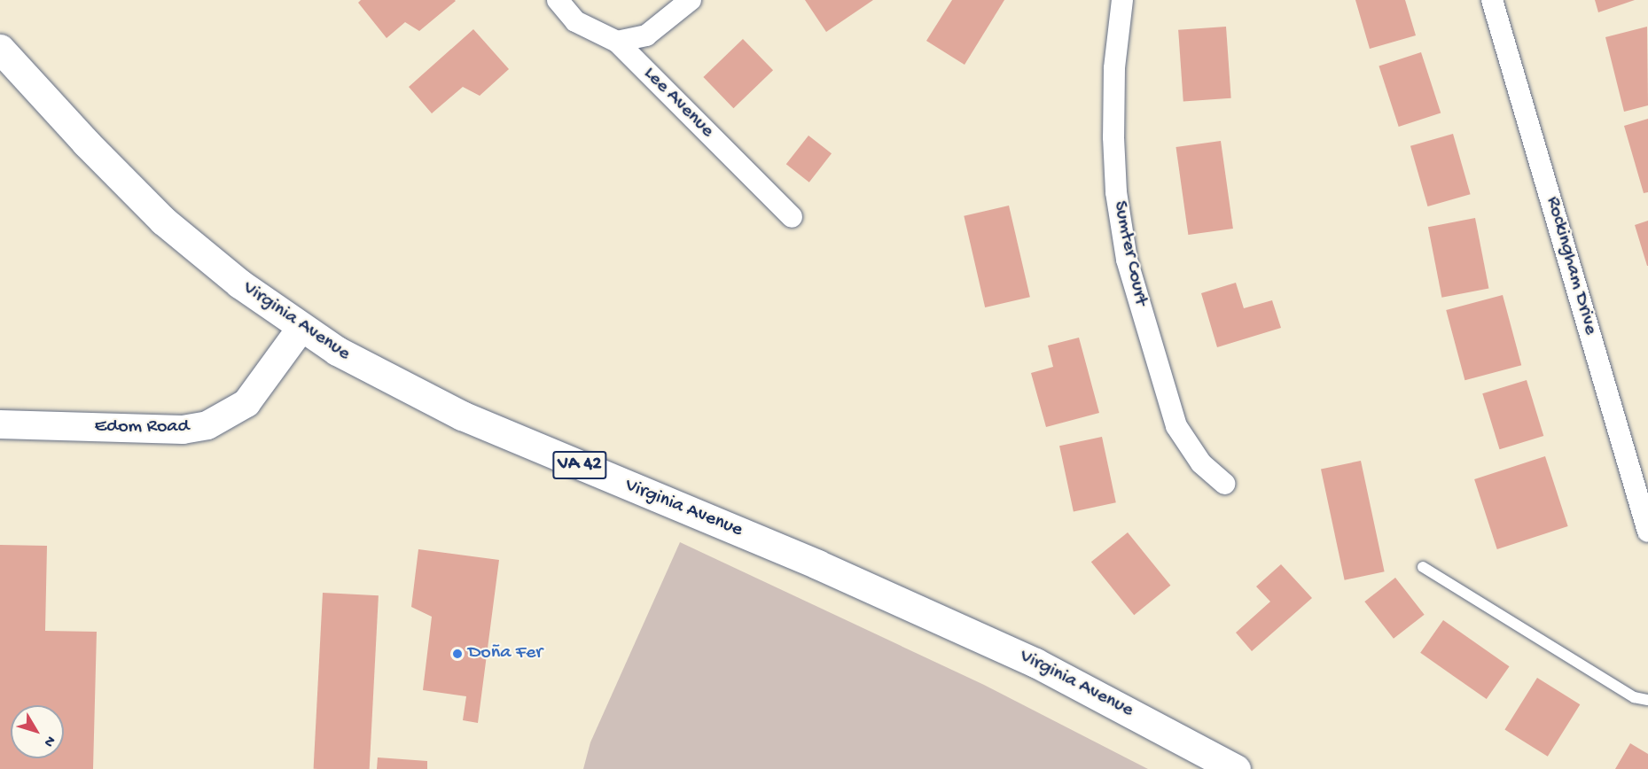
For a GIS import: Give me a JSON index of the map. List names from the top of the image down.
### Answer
{
  "streets": {
    "main road": ["Virginia Avenue", "VA 42"],
    "street": [
      "Lee Avenue",
      "Sumter Court",
      "Rockingham Drive",
      "Edom Road"
    ]
  },
  "crossings": [
    ["Virginia Avenue", "Edom Road"]
  ],
  "places": ["Doña Fer"],
  "north": "bottom right"
}
